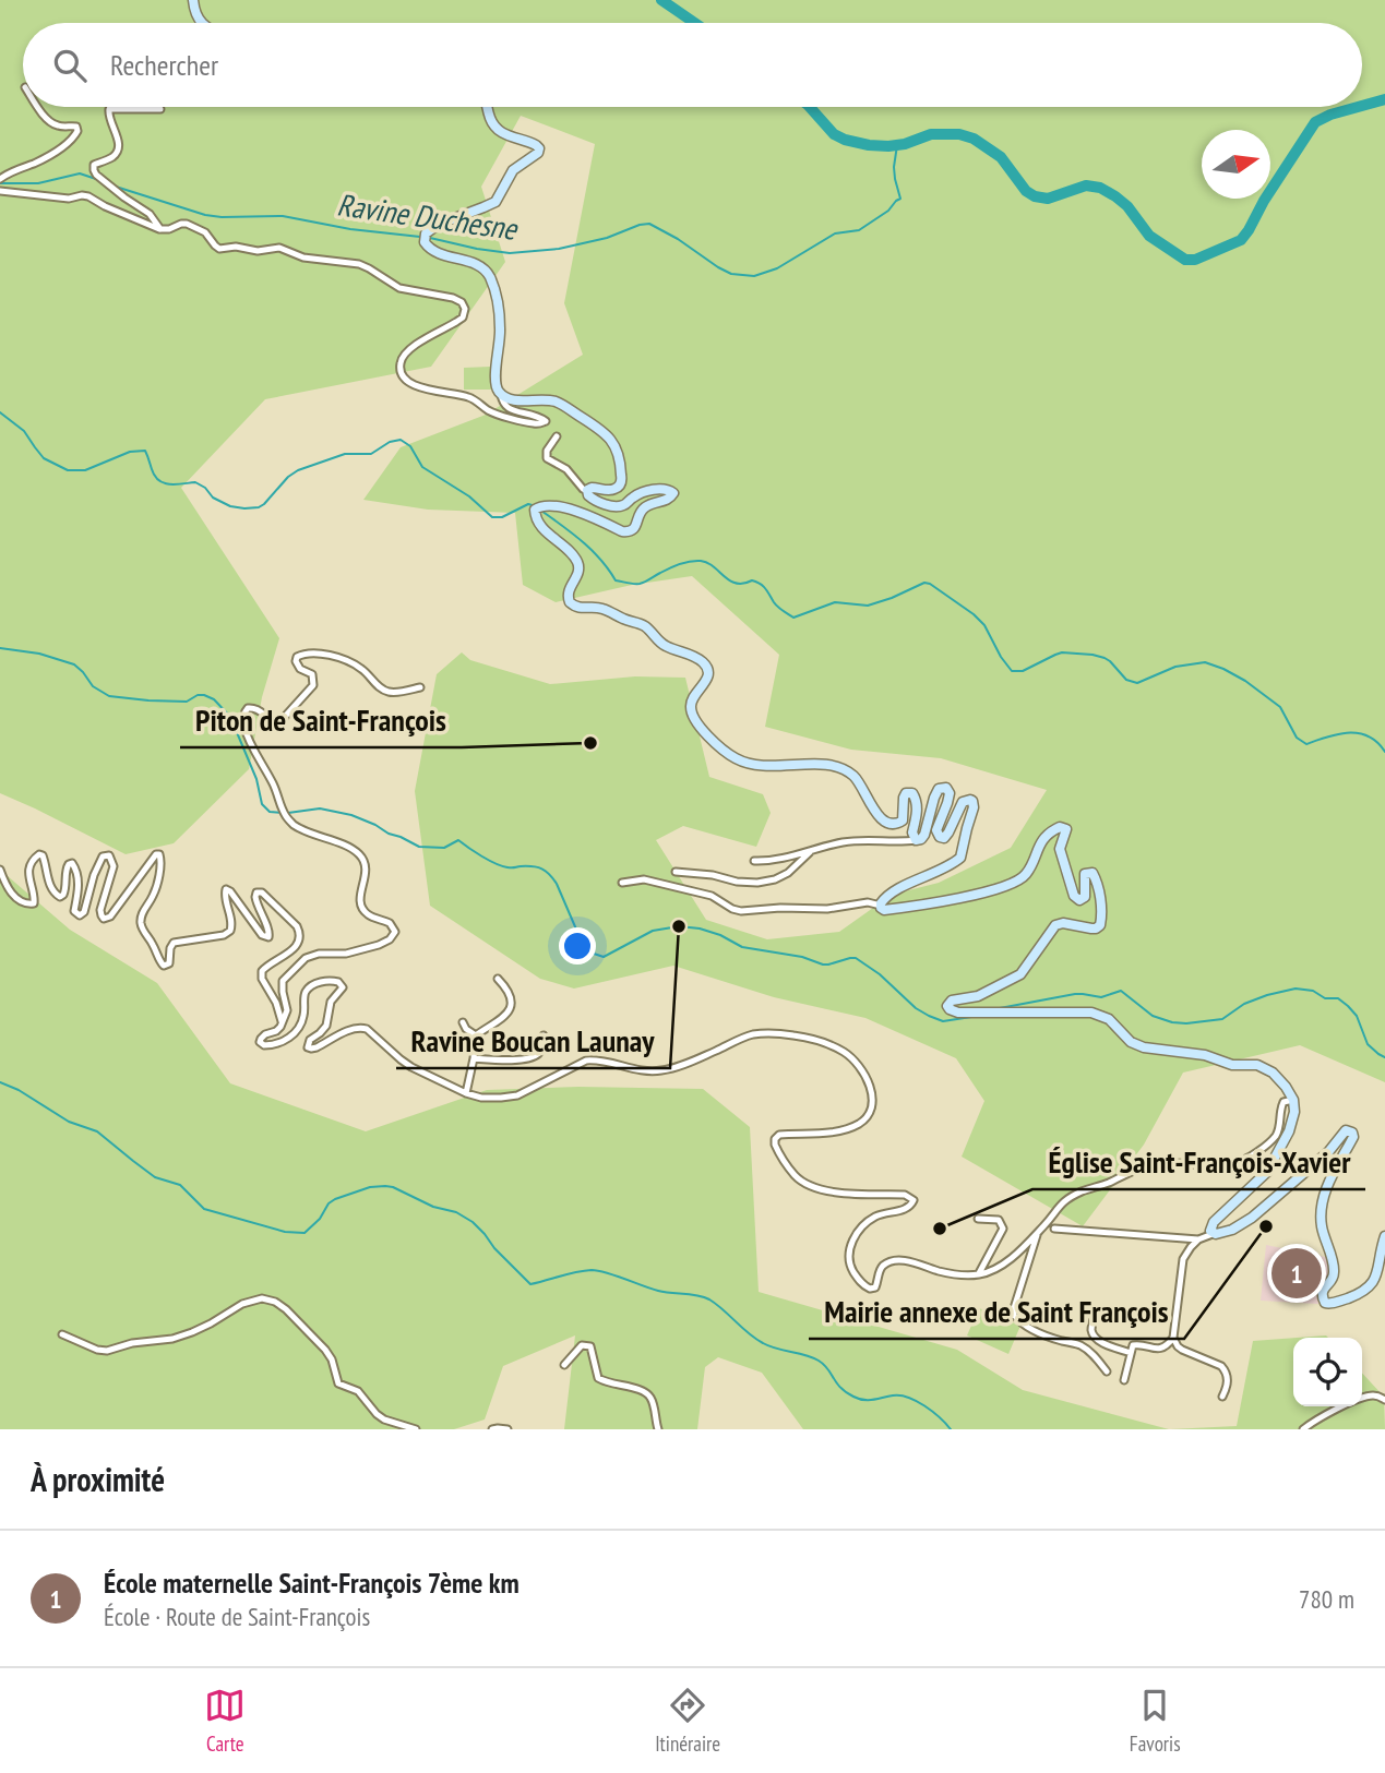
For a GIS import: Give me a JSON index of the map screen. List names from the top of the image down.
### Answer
{
  "water": ["Ravine Duchesne"],
  "places": [
    "Piton de Saint-François",
    "Ravine Boucan Launay",
    "Mairie annexe de Saint François",
    "Église Saint-François-Xavier"
  ],
  "north": "right",
  "page": {
    "search": "Rechercher",
    "pins": "1",
    "heading": "À proximité",
    "list": [
      {
        "mark": "1",
        "name": "École maternelle Saint-François 7ème km",
        "note": "École · Route de Saint-François",
        "value": "780 m"
      }
    ],
    "nav": ["Carte", "Itinéraire", "Favoris"]
  }
}
